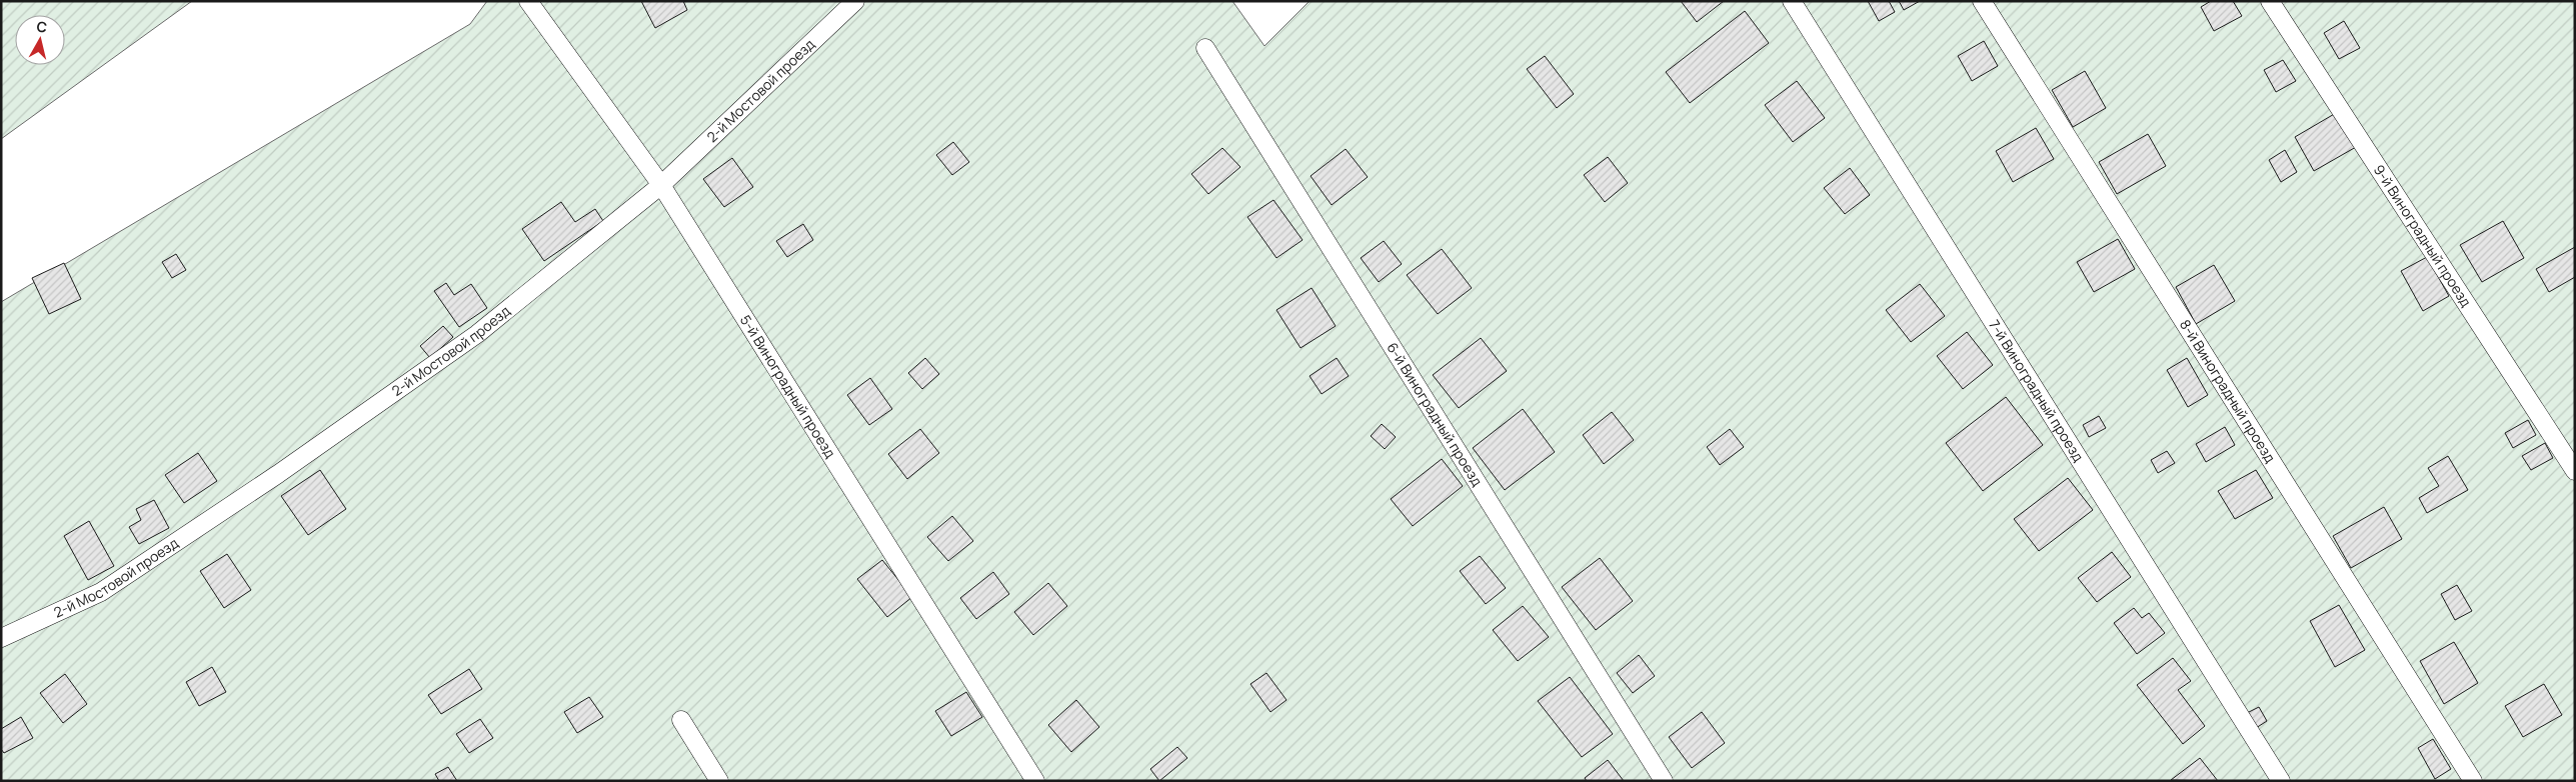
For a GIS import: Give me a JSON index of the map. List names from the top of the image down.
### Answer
{
  "streets": {
    "lane": [
      "2-й Мостовой проезд",
      "9-й Виноградный проезд",
      "5-й Виноградный проезд",
      "7-й Виноградный проезд",
      "8-й Виноградный проезд",
      "6-й Виноградный проезд"
    ]
  },
  "crossings": [
    ["2-й Мостовой проезд", "5-й Виноградный проезд"]
  ],
  "north": "top"
}
